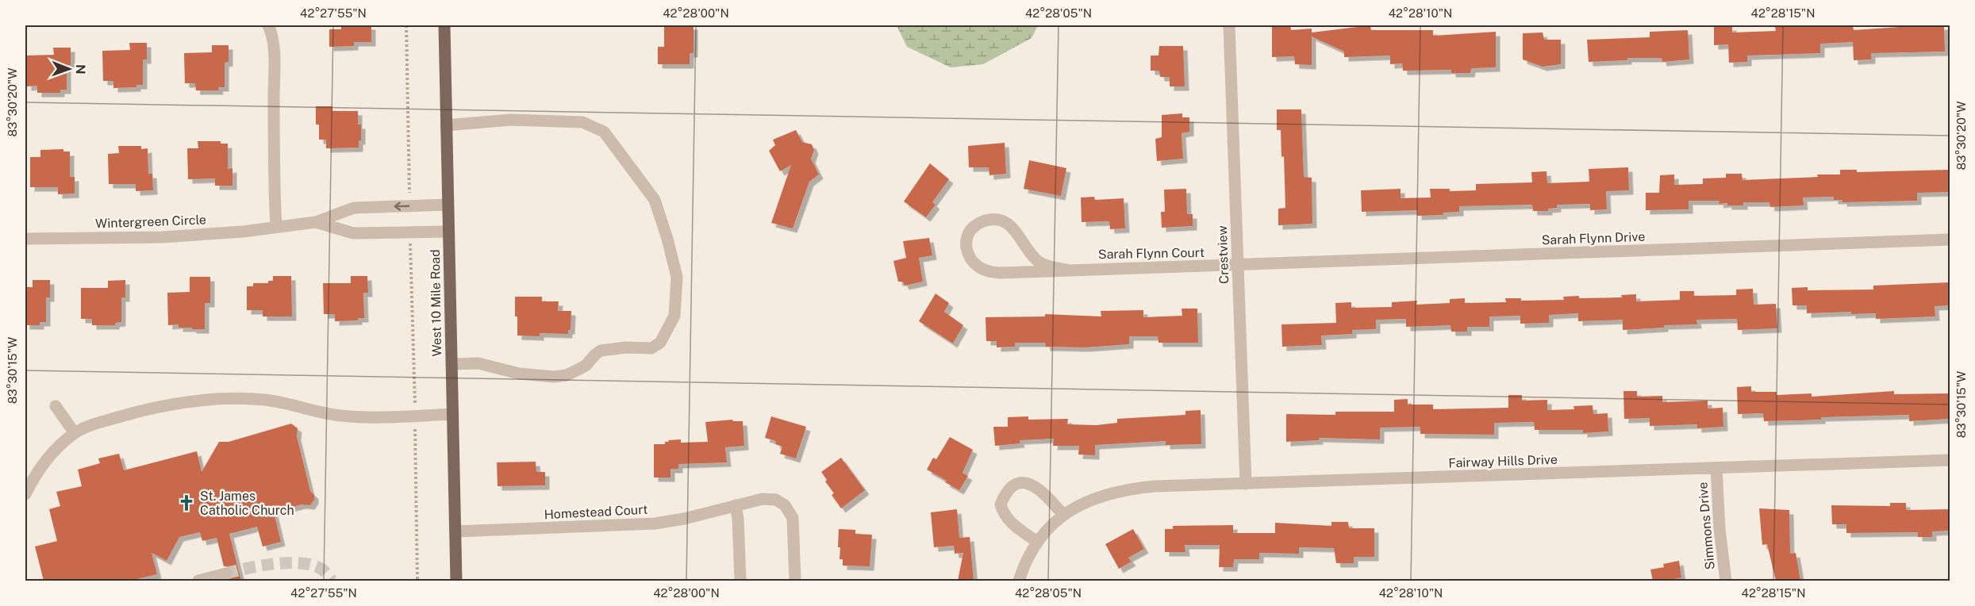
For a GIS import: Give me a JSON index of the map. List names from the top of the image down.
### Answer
{
  "streets": {
    "main road": ["West 10 Mile Road"],
    "street": [
      "Wintergreen Circle",
      "Sarah Flynn Drive",
      "Sarah Flynn Court",
      "Crestview",
      "Fairway Hills Drive",
      "Homestead Court",
      "Simmons Drive"
    ]
  },
  "crossings": [
    ["Wintergreen Circle", "West 10 Mile Road"],
    ["Sarah Flynn Drive", "Sarah Flynn Court"],
    ["Sarah Flynn Drive", "Crestview"],
    ["Sarah Flynn Court", "Crestview"],
    ["Crestview", "Fairway Hills Drive"],
    ["West 10 Mile Road", "Homestead Court"],
    ["Fairway Hills Drive", "Simmons Drive"]
  ],
  "places": {
    "church": ["St. James Catholic Church"]
  },
  "north": "right",
  "coordinates": [
    "42°27'55\"N",
    "42°28'00\"N",
    "42°28'05\"N",
    "42°28'10\"N",
    "42°28'15\"N",
    "83°30'20\"W",
    "83°30'15\"W"
  ]
}
